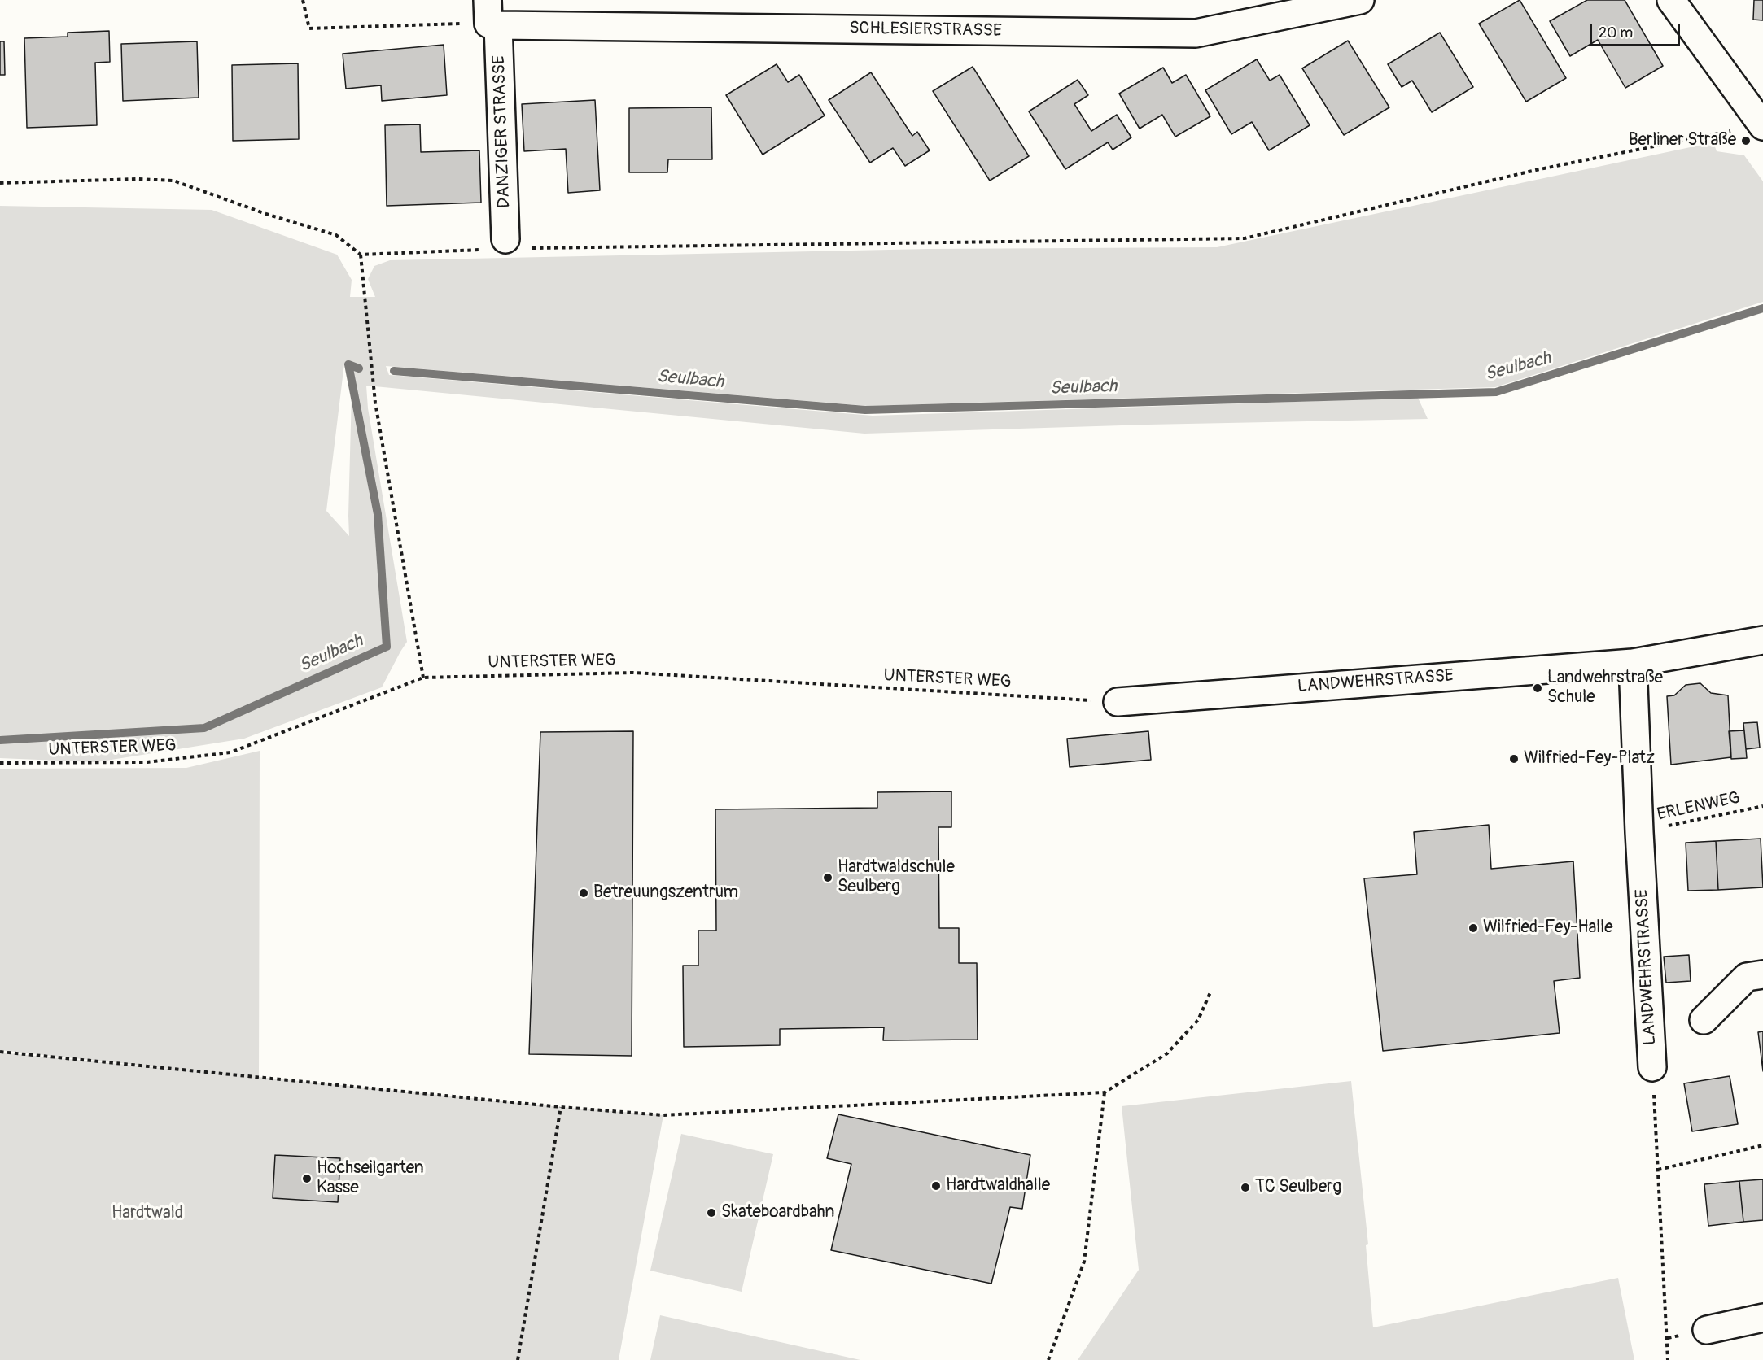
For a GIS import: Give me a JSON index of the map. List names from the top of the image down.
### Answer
{
  "streets": {
    "street": ["SCHLESIERSTRASSE", "DANZIGER STRASSE", "LANDWEHRSTRASSE"],
    "path": ["UNTERSTER WEG", "ERLENWEG"]
  },
  "crossings": [
    ["SCHLESIERSTRASSE", "DANZIGER STRASSE"],
    ["UNTERSTER WEG", "LANDWEHRSTRASSE"],
    ["LANDWEHRSTRASSE", "ERLENWEG"]
  ],
  "water": ["Seulbach"],
  "parks": ["Hardtwald"],
  "places": [
    "Berliner Straße",
    "Landwehrstraße Schule",
    "Wilfried-Fey-Platz",
    "Hardtwaldschule Seulberg",
    "Betreuungszentrum",
    "Wilfried-Fey-Halle",
    "Hochseilgarten Kasse",
    "Hardtwaldhalle",
    "TC Seulberg",
    "Skateboardbahn"
  ],
  "scale_bar": "20 m"
}
